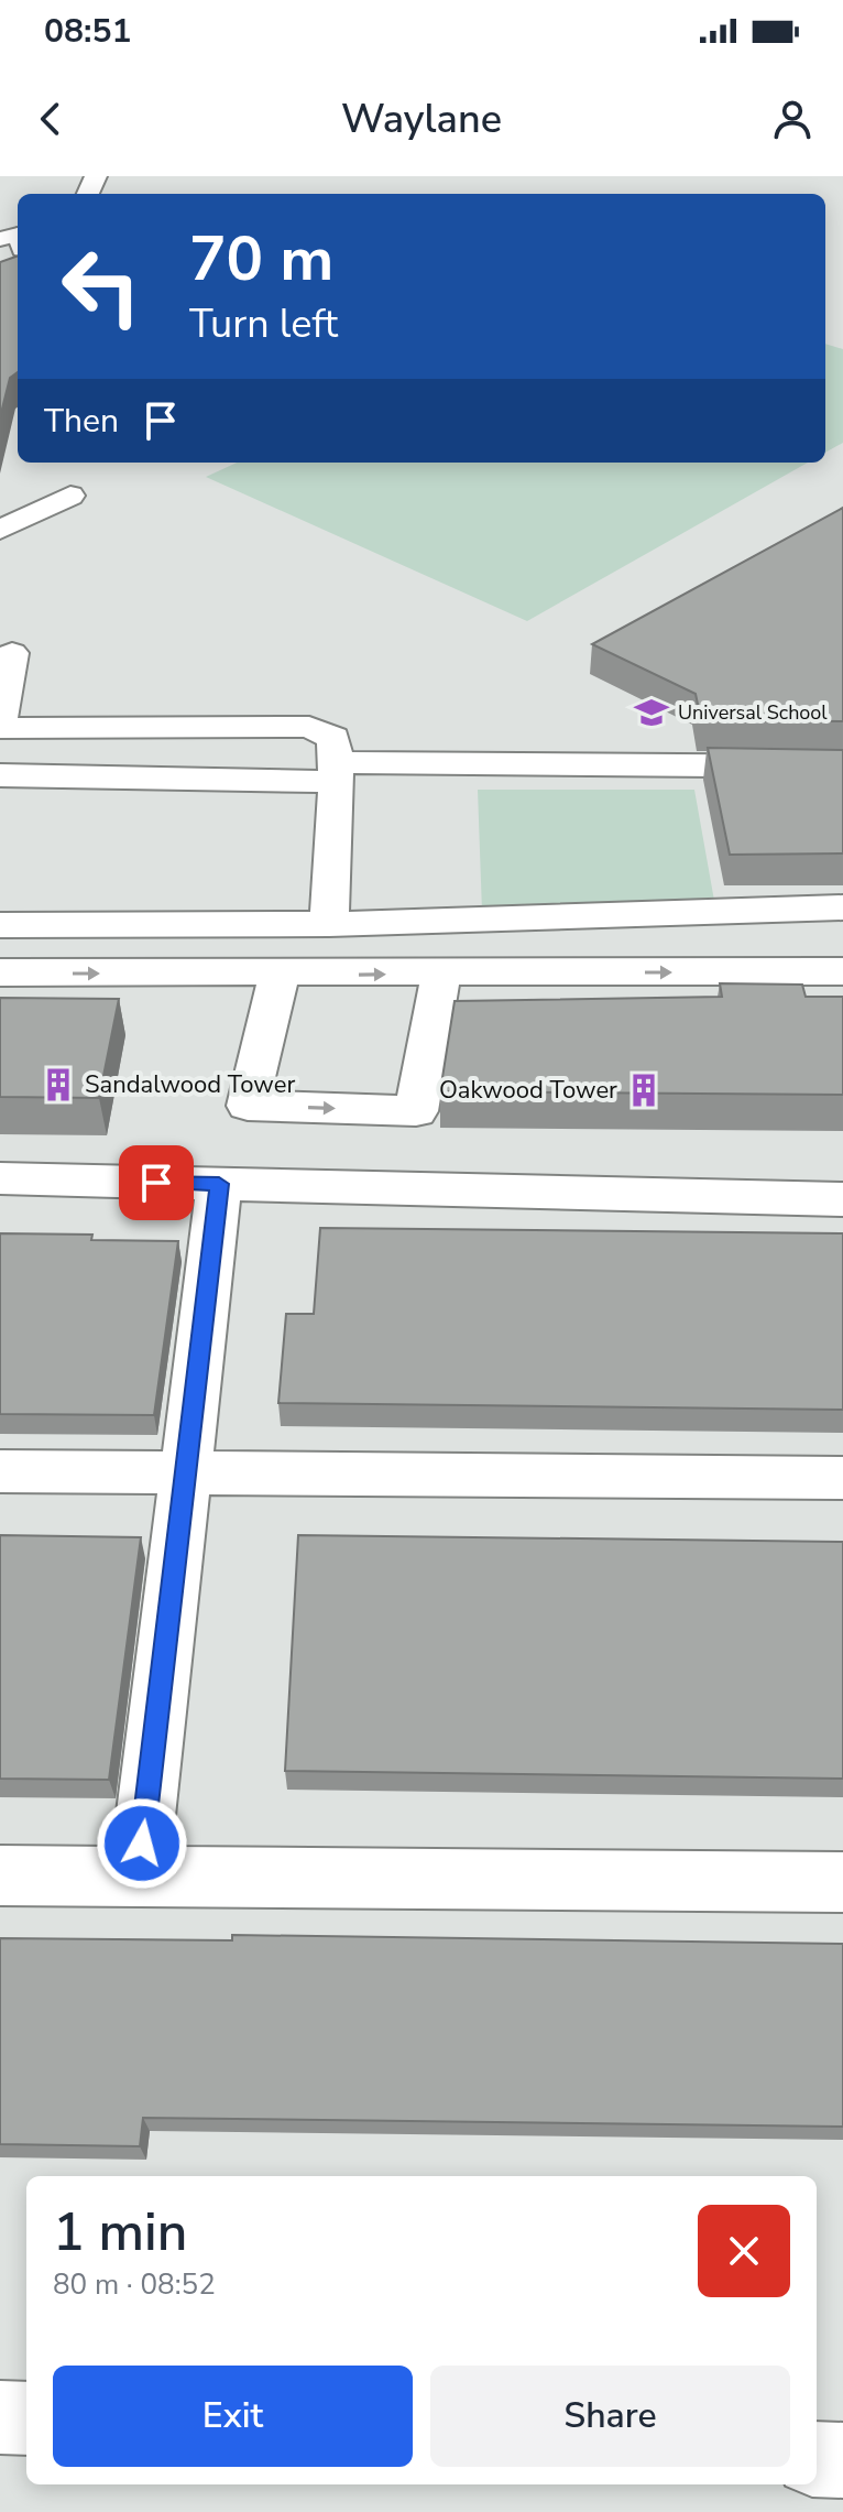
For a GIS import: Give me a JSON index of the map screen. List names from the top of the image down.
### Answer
{
  "places": {
    "school or university": ["Universal School"],
    "building": ["Sandalwood Tower", "Oakwood Tower"]
  },
  "page": {
    "status": "08:51",
    "header": "Waylane",
    "turn": ["70 m", "Turn left"],
    "then": "Then",
    "heading": ["1 min", "80 m · 08:52"],
    "buttons": ["Exit", "Share"]
  }
}
